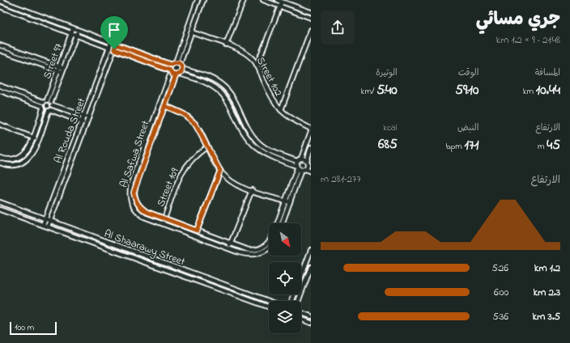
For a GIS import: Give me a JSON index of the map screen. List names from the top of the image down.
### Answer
{
  "streets": {
    "street": [
      "Street 97",
      "Street 102",
      "Al Rouda Street",
      "Al Safwa Street",
      "Street 109",
      "Al Shaarawy Street"
    ]
  },
  "crossings": [
    ["Al Rouda Street", "Al Shaarawy Street"],
    ["Al Safwa Street", "Street 109"]
  ],
  "scale_bar": "100 m",
  "north": "bottom right",
  "page": {
    "heading": ["جري مسائي", "21:48 · 9 × 1.2 km"],
    "stats": [
      ["المسافة", "10.44 km"],
      ["الوقت", "59:10"],
      ["الوتيرة", "5:40 /km"],
      ["الارتفاع", "45 m"],
      ["النبض", "171 bpm"],
      ["kcal", "685"]
    ],
    "chart": ["الارتفاع", "277–281 m"],
    "list": [
      {
        "name": "1.2 km",
        "note": "5:26"
      },
      {
        "name": "2.3 km",
        "note": "6:00"
      },
      {
        "name": "3.5 km",
        "note": "5:36"
      }
    ],
    "scale": "100 m"
  }
}
